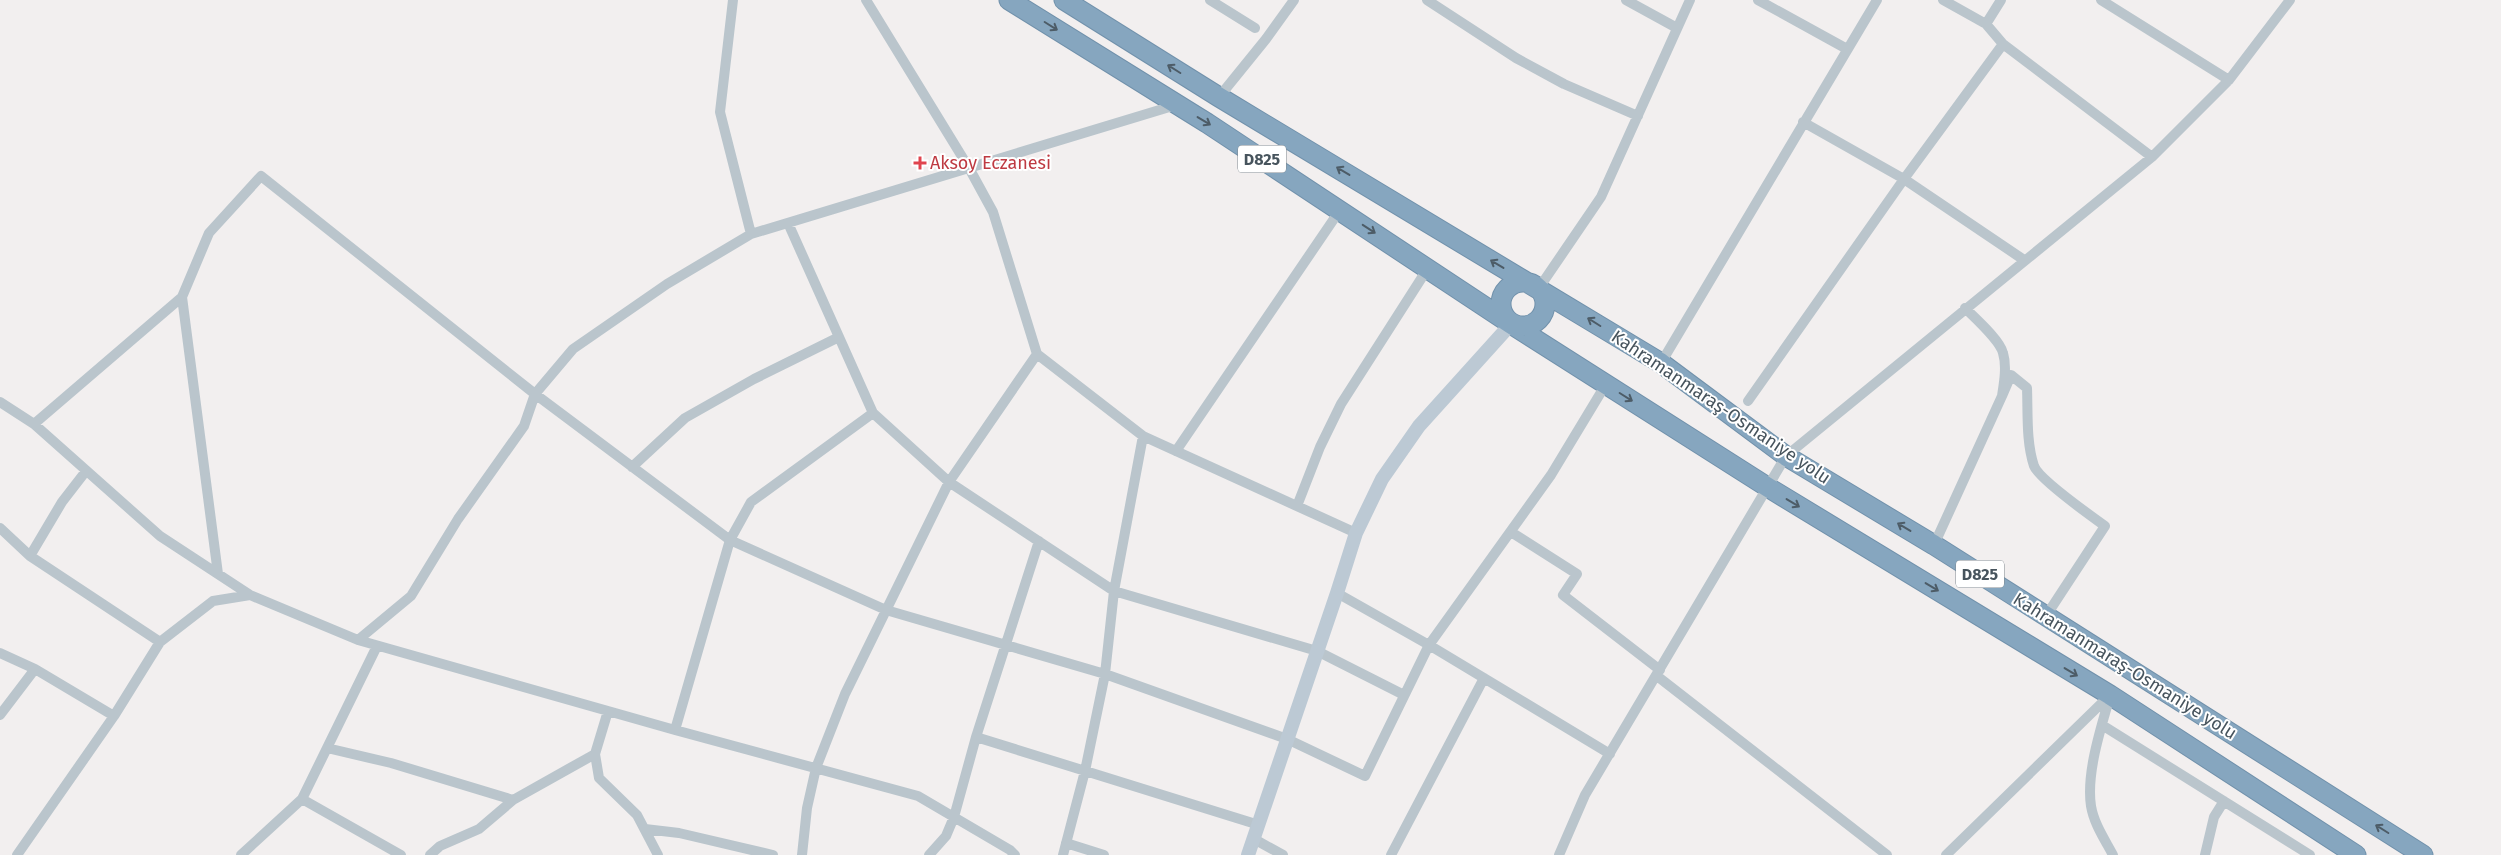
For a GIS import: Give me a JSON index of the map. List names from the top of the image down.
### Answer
{
  "streets": {
    "highway": ["D825", "Kahramanmaraş-Osmaniye yolu"]
  },
  "places": {
    "health": ["Aksoy Eczanesi"]
  }
}
